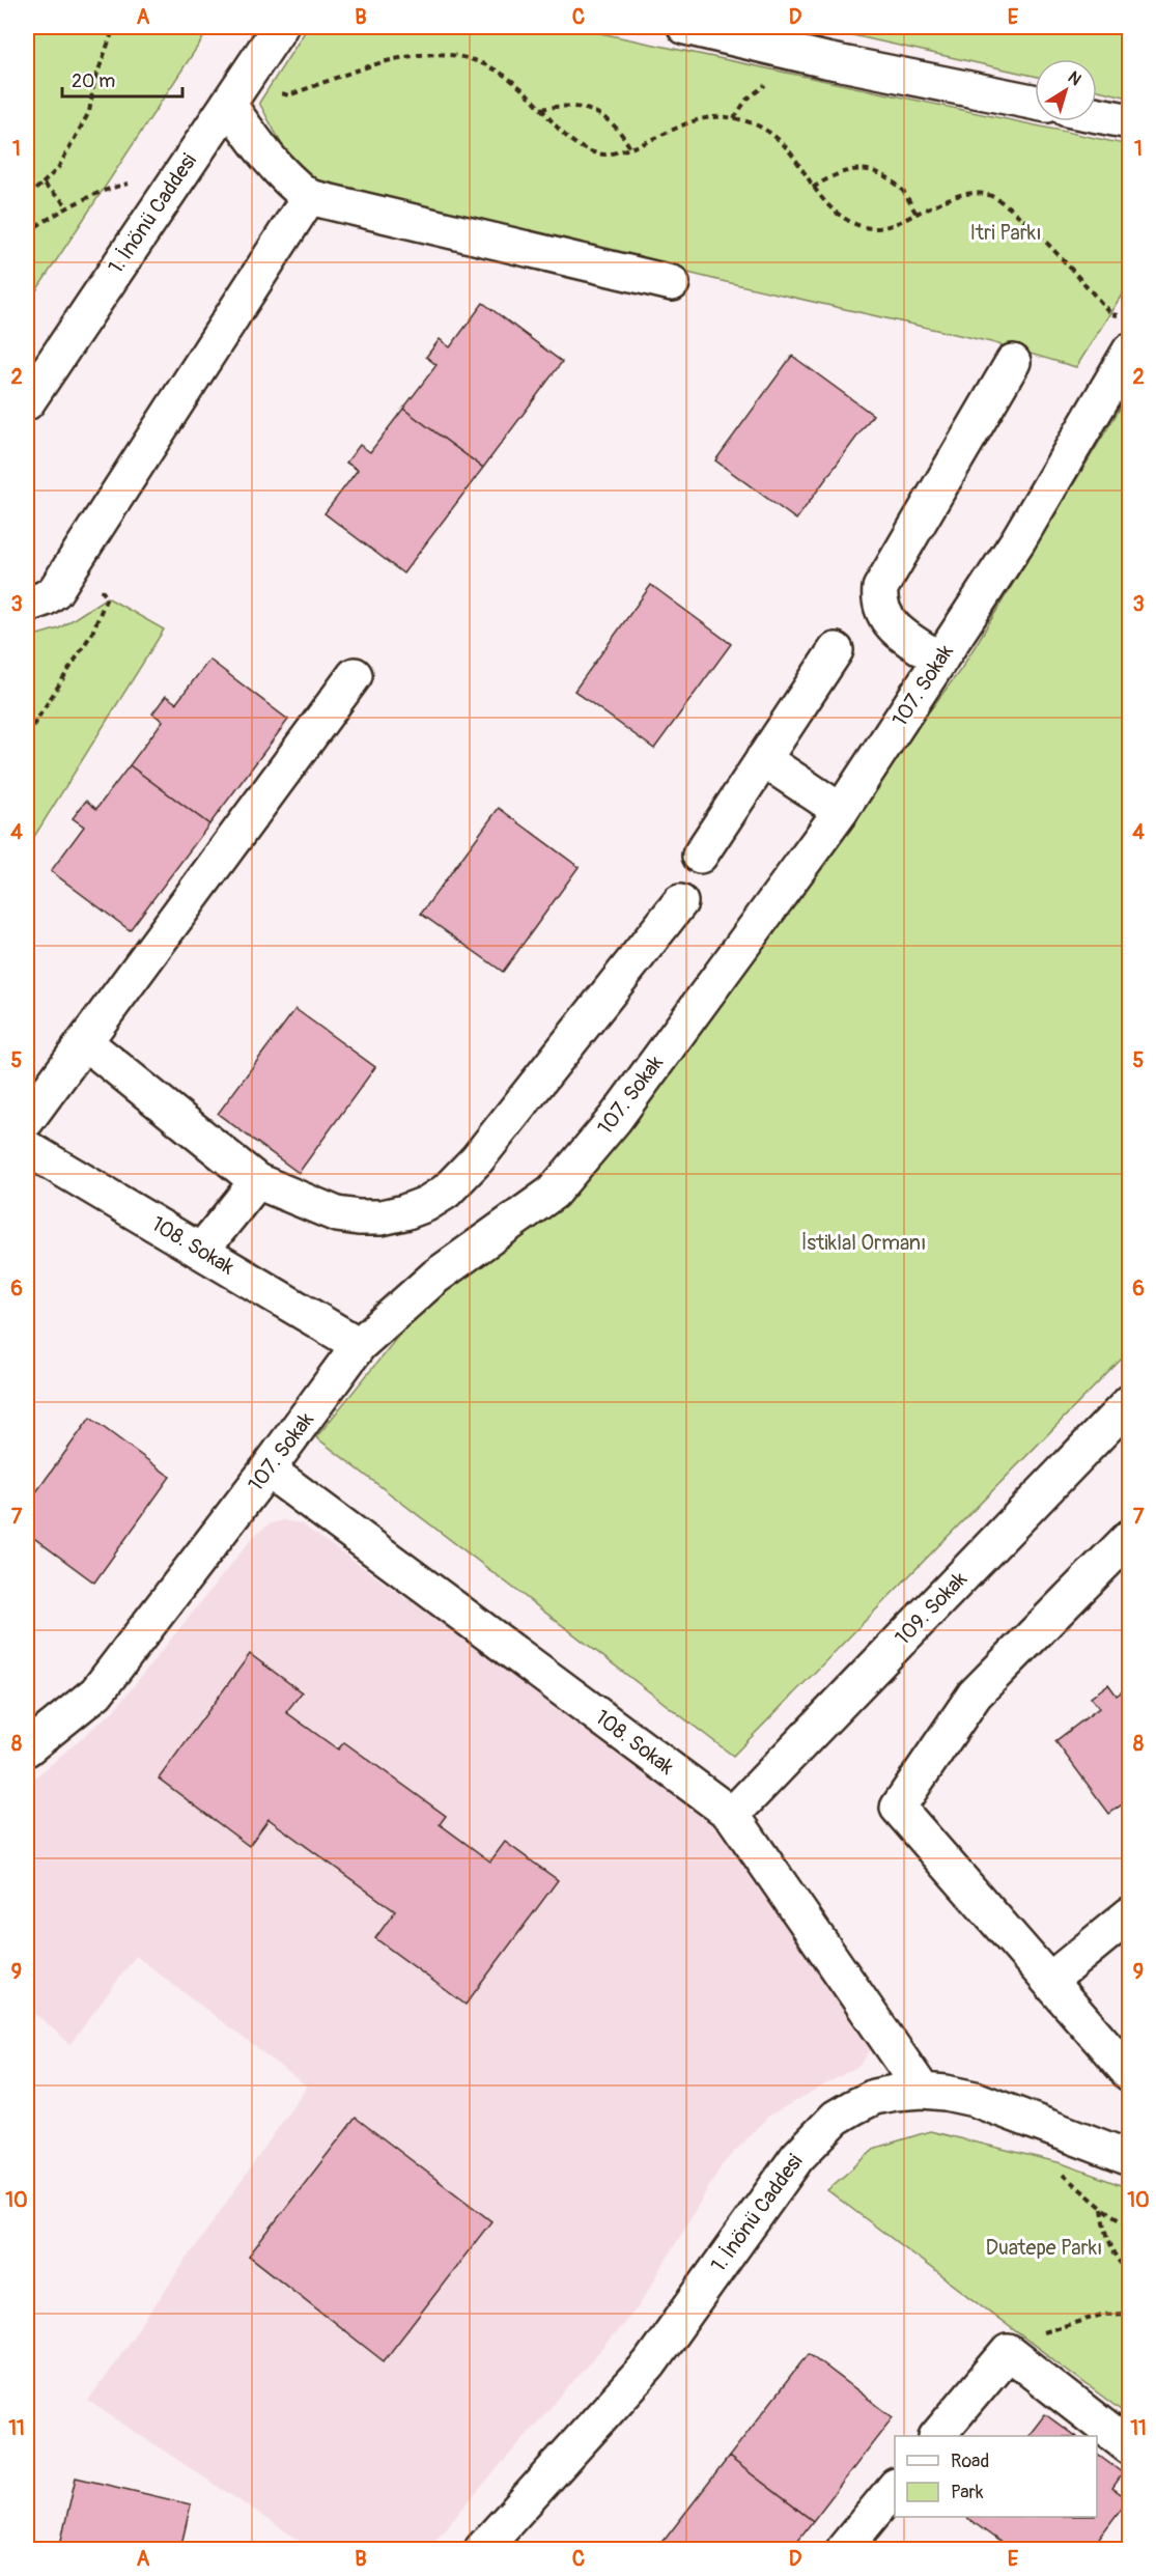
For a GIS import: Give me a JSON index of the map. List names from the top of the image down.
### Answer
{
  "streets": {
    "street": [
      "1. İnönü Caddesi",
      "107. Sokak",
      "108. Sokak",
      "109. Sokak"
    ]
  },
  "crossings": [
    ["1. İnönü Caddesi", "108. Sokak"],
    ["107. Sokak", "108. Sokak"],
    ["108. Sokak", "109. Sokak"]
  ],
  "parks": ["Itri Parkı", "İstiklal Ormanı", "Duatepe Parkı"],
  "legend": ["Road", "Park"],
  "scale_bar": "20 m",
  "north": "top right",
  "grid": {
    "columns": [
      "A",
      "B",
      "C",
      "D",
      "E"
    ],
    "rows": [
      "1",
      "2",
      "3",
      "4",
      "5",
      "6",
      "7",
      "8",
      "9",
      "10",
      "11"
    ]
  }
}
